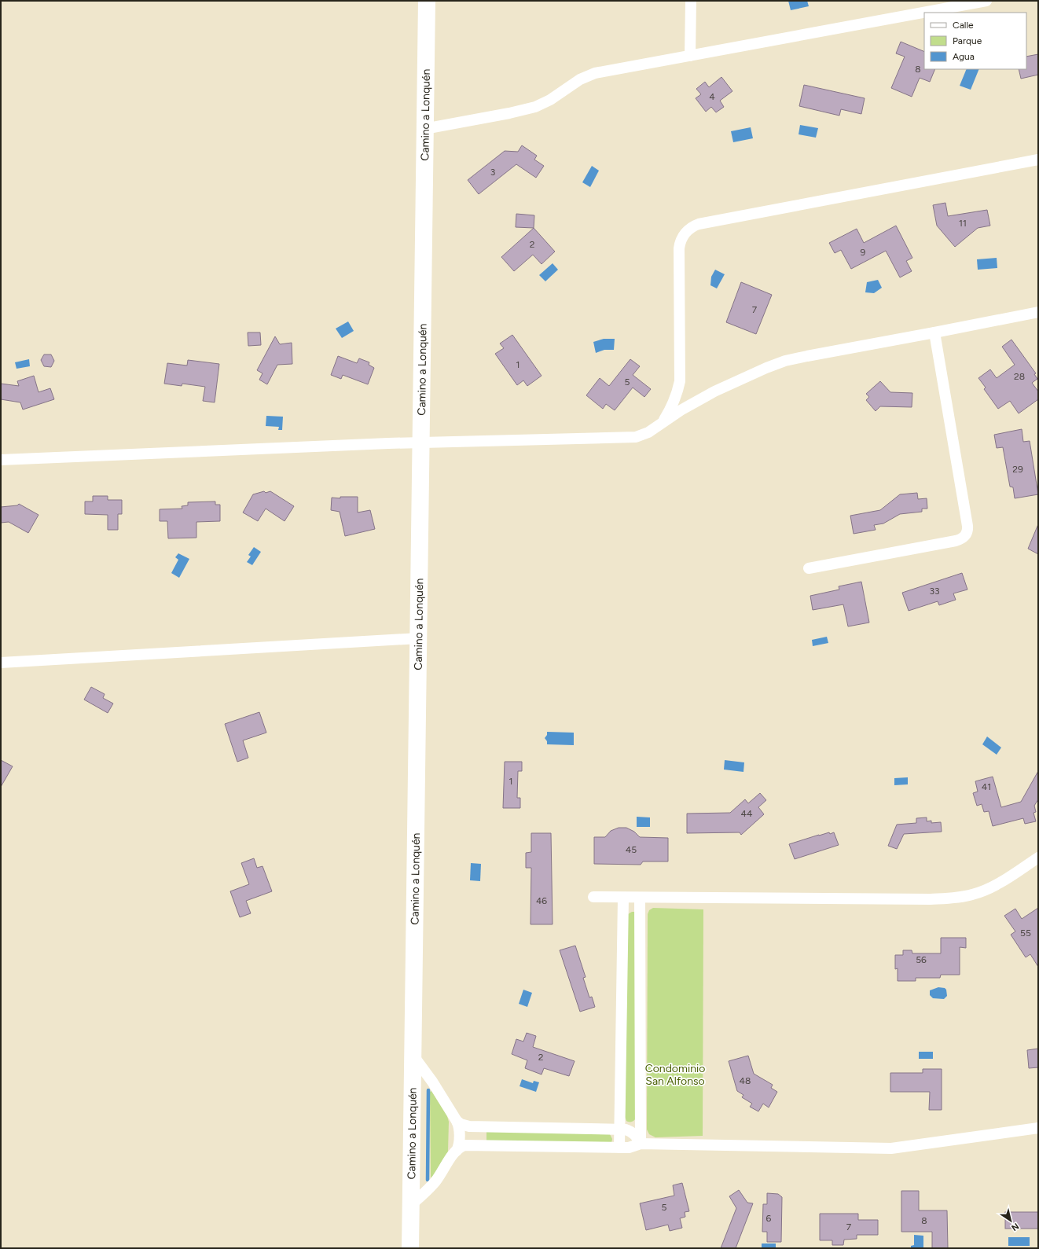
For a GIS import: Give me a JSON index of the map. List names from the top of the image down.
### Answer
{
  "streets": {
    "main road": ["Camino a Lonquén"]
  },
  "parks": ["Condominio San Alfonso"],
  "house_numbers": [
    "8",
    "4",
    "3",
    "11",
    "2",
    "9",
    "7",
    "1",
    "28",
    "5",
    "29",
    "33",
    "1",
    "41",
    "44",
    "45",
    "46",
    "55",
    "56",
    "2",
    "48",
    "5",
    "6",
    "8",
    "7"
  ],
  "legend": ["Calle", "Parque", "Agua"],
  "north": "bottom right"
}
